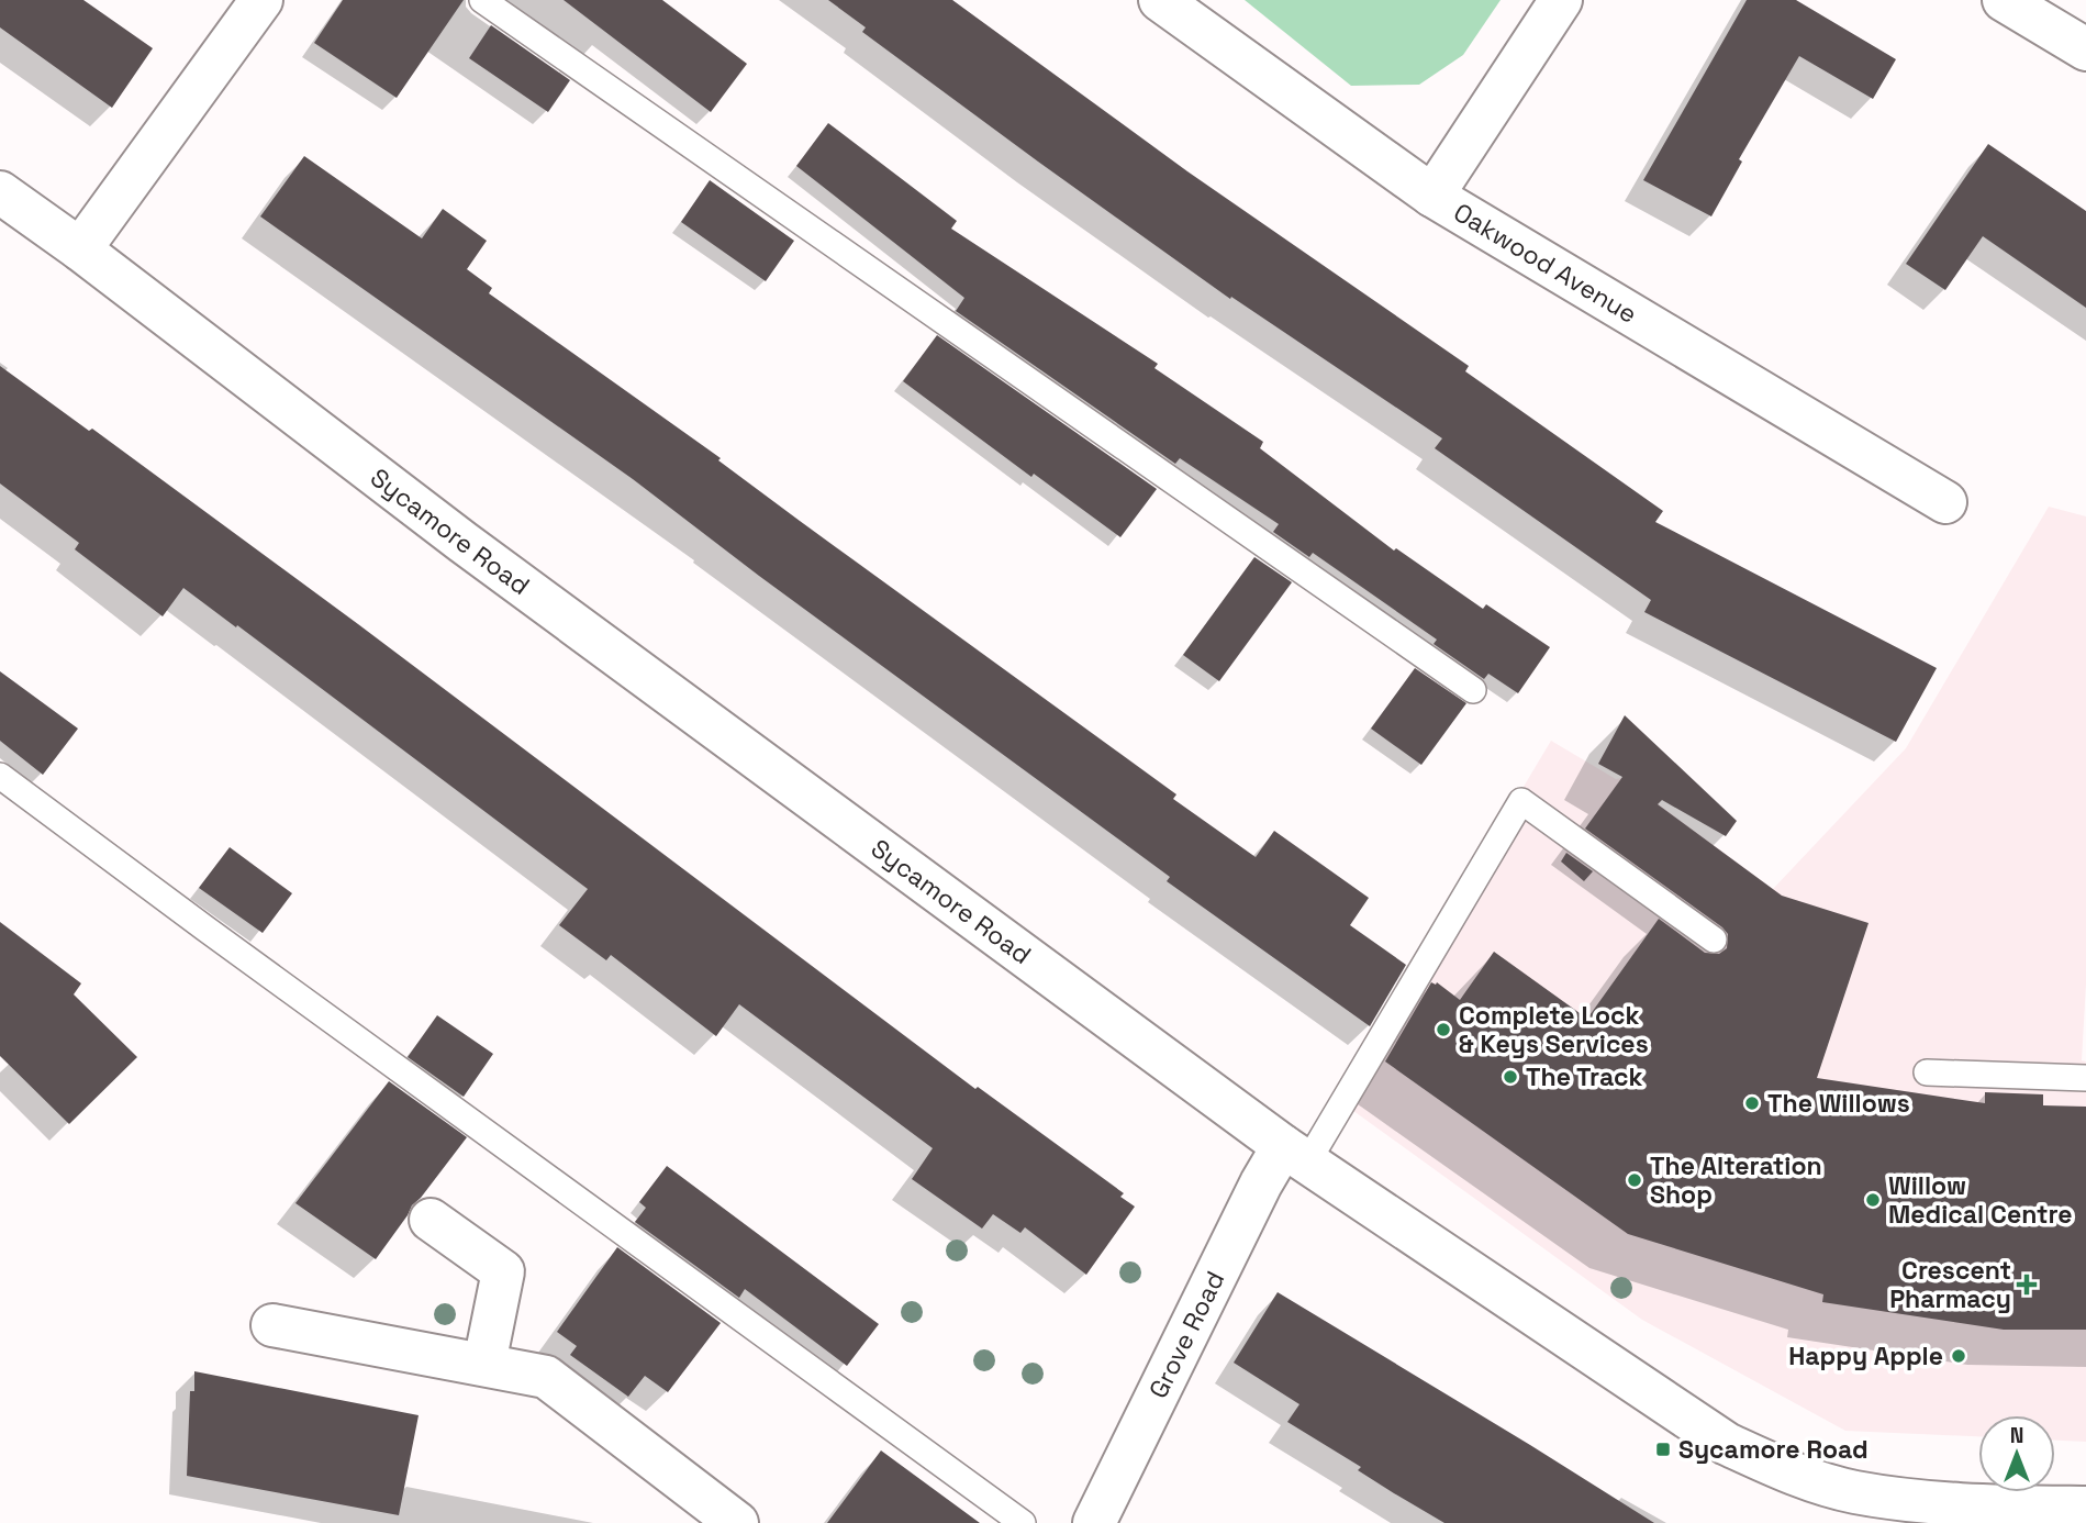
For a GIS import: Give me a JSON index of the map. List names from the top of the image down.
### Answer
{
  "streets": {
    "street": ["Oakwood Avenue", "Sycamore Road", "Grove Road"]
  },
  "crossings": [
    ["Sycamore Road", "Grove Road"]
  ],
  "places": {
    "other": [
      "Complete Lock & Keys Services",
      "The Track",
      "The Willows",
      "The Alteration Shop",
      "Willow Medical Centre",
      "Happy Apple"
    ],
    "health": ["Crescent Pharmacy"],
    "transit": ["Sycamore Road"]
  },
  "north": "top"
}
